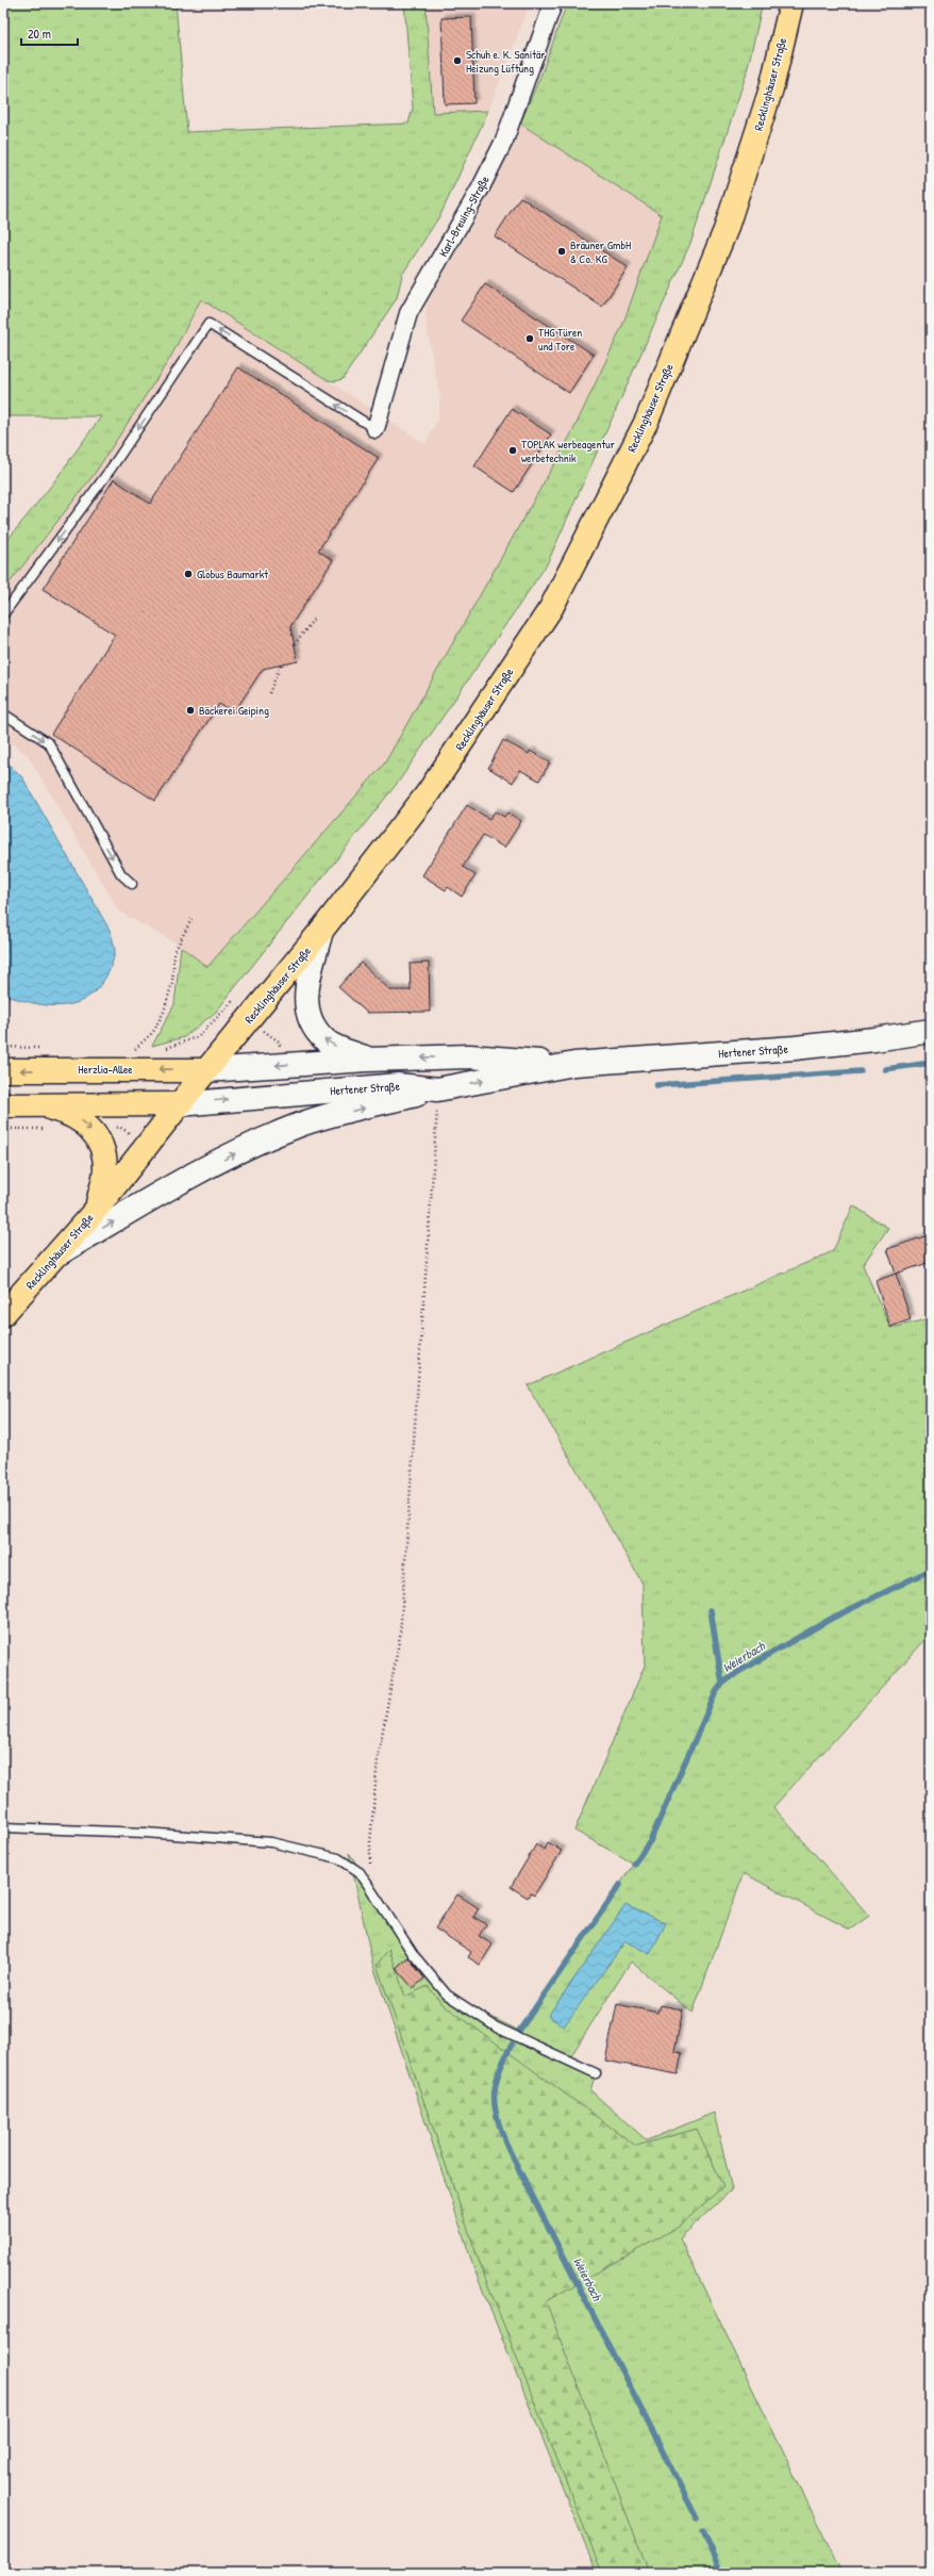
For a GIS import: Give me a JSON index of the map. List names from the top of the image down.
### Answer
{
  "streets": {
    "main road": ["Recklinghäuser Straße", "Hertener Straße", "Herzlia-Allee"],
    "street": ["Karl-Breuing-Straße"]
  },
  "crossings": [
    ["Recklinghäuser Straße", "Hertener Straße"],
    ["Recklinghäuser Straße", "Herzlia-Allee"],
    ["Hertener Straße", "Herzlia-Allee"]
  ],
  "water": ["Weierbach"],
  "places": [
    "Schuh e. K. Sanitär Heizung Lüftung",
    "Bräuner GmbH & Co. KG",
    "THG Türen und Tore",
    "TOPLAK werbeagentur werbetechnik",
    "Globus Baumarkt",
    "Bäckerei Geiping"
  ],
  "scale_bar": "20 m"
}
